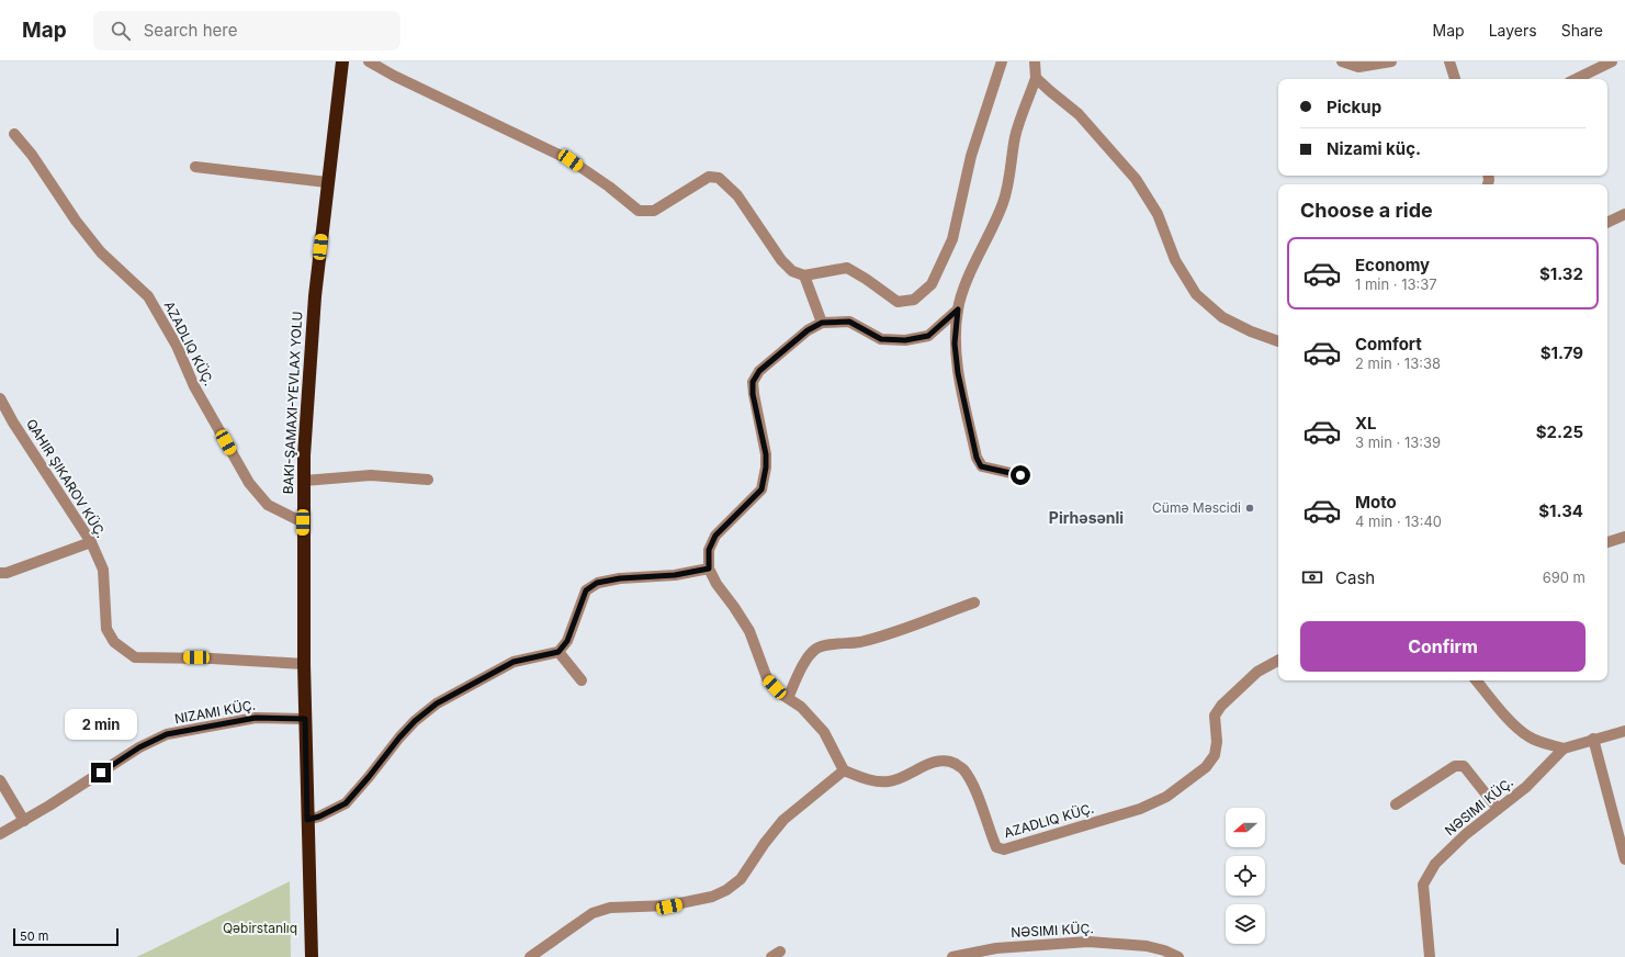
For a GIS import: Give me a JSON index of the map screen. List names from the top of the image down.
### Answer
{
  "streets": {
    "street": ["QAHIR ŞIKAROV KÜÇ.", "NIZAMI KÜÇ.", "NƏSIMI KÜÇ."]
  },
  "districts": ["Pirhəsənli"],
  "parks": ["Qəbirstanlıq"],
  "places": ["Cümə Məscidi"],
  "scale_bar": "50 m",
  "north": "left",
  "page": {
    "header": "Map",
    "search": "Search here",
    "nav": ["Map", "Layers", "Share"],
    "banner": ["Pickup", "Nizami küç."],
    "heading": "Choose a ride",
    "list": [
      {
        "name": "Economy",
        "note": "1 min · 13:37",
        "value": "$1.32"
      },
      {
        "name": "Comfort",
        "note": "2 min · 13:38",
        "value": "$1.79"
      },
      {
        "name": "XL",
        "note": "3 min · 13:39",
        "value": "$2.25"
      },
      {
        "name": "Moto",
        "note": "4 min · 13:40",
        "value": "$1.34"
      }
    ],
    "pay": ["Cash", "690 m"],
    "buttons": "Confirm",
    "bubble": "2 min",
    "scale": "50 m"
  }
}
